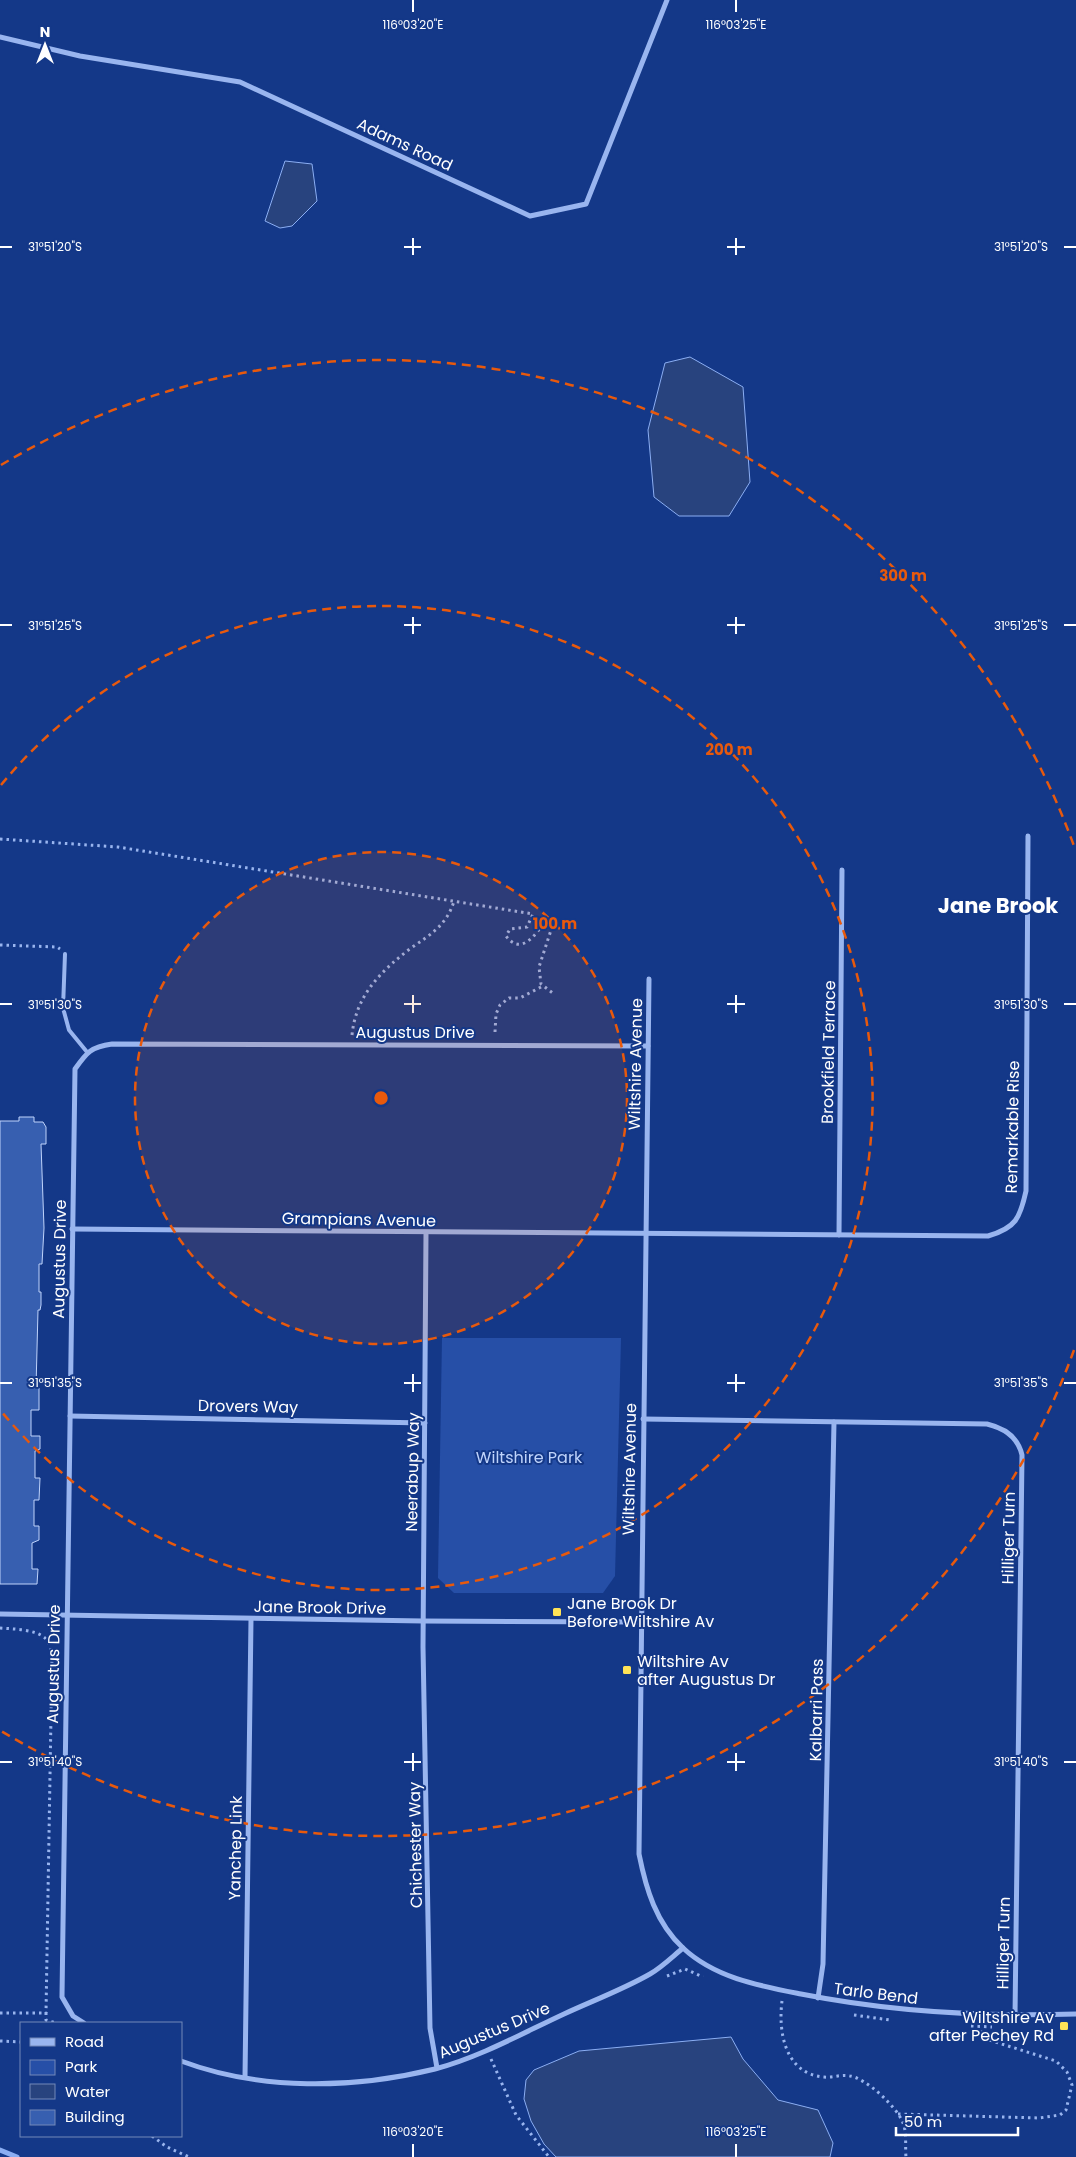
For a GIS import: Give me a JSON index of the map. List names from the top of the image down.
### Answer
{
  "streets": {
    "street": [
      "Adams Road",
      "Augustus Drive",
      "Brookfield Terrace",
      "Wiltshire Avenue",
      "Remarkable Rise",
      "Grampians Avenue",
      "Drovers Way",
      "Neerabup Way",
      "Hilliger Turn",
      "Jane Brook Drive",
      "Kalbarri Pass",
      "Chichester Way",
      "Yanchep Link",
      "Tarlo Bend"
    ]
  },
  "crossings": [
    ["Augustus Drive", "Wiltshire Avenue"],
    ["Augustus Drive", "Grampians Avenue"],
    ["Augustus Drive", "Drovers Way"],
    ["Augustus Drive", "Jane Brook Drive"],
    ["Augustus Drive", "Chichester Way"],
    ["Augustus Drive", "Yanchep Link"],
    ["Augustus Drive", "Tarlo Bend"],
    ["Brookfield Terrace", "Remarkable Rise"],
    ["Wiltshire Avenue", "Remarkable Rise"],
    ["Wiltshire Avenue", "Grampians Avenue"],
    ["Wiltshire Avenue", "Hilliger Turn"],
    ["Wiltshire Avenue", "Jane Brook Drive"],
    ["Wiltshire Avenue", "Tarlo Bend"],
    ["Remarkable Rise", "Grampians Avenue"],
    ["Grampians Avenue", "Neerabup Way"],
    ["Drovers Way", "Neerabup Way"],
    ["Neerabup Way", "Jane Brook Drive"],
    ["Neerabup Way", "Chichester Way"],
    ["Hilliger Turn", "Kalbarri Pass"],
    ["Hilliger Turn", "Tarlo Bend"],
    ["Jane Brook Drive", "Chichester Way"],
    ["Jane Brook Drive", "Yanchep Link"],
    ["Kalbarri Pass", "Tarlo Bend"]
  ],
  "districts": ["Jane Brook"],
  "parks": ["Wiltshire Park"],
  "places": {
    "transit": ["Jane Brook Dr Before Wiltshire Av", "Wiltshire Av after Augustus Dr", "Wiltshire Av after Pechey Rd"]
  },
  "legend": [
    "Road",
    "Park",
    "Water",
    "Building"
  ],
  "scale_bar": "50 m",
  "north": "top",
  "coordinates": [
    "116°03'20\"E",
    "116°03'25\"E",
    "31°51'20\"S",
    "31°51'25\"S",
    "31°51'30\"S",
    "31°51'35\"S",
    "31°51'40\"S"
  ],
  "rings": ["300 m", "200 m", "100 m"]
}
